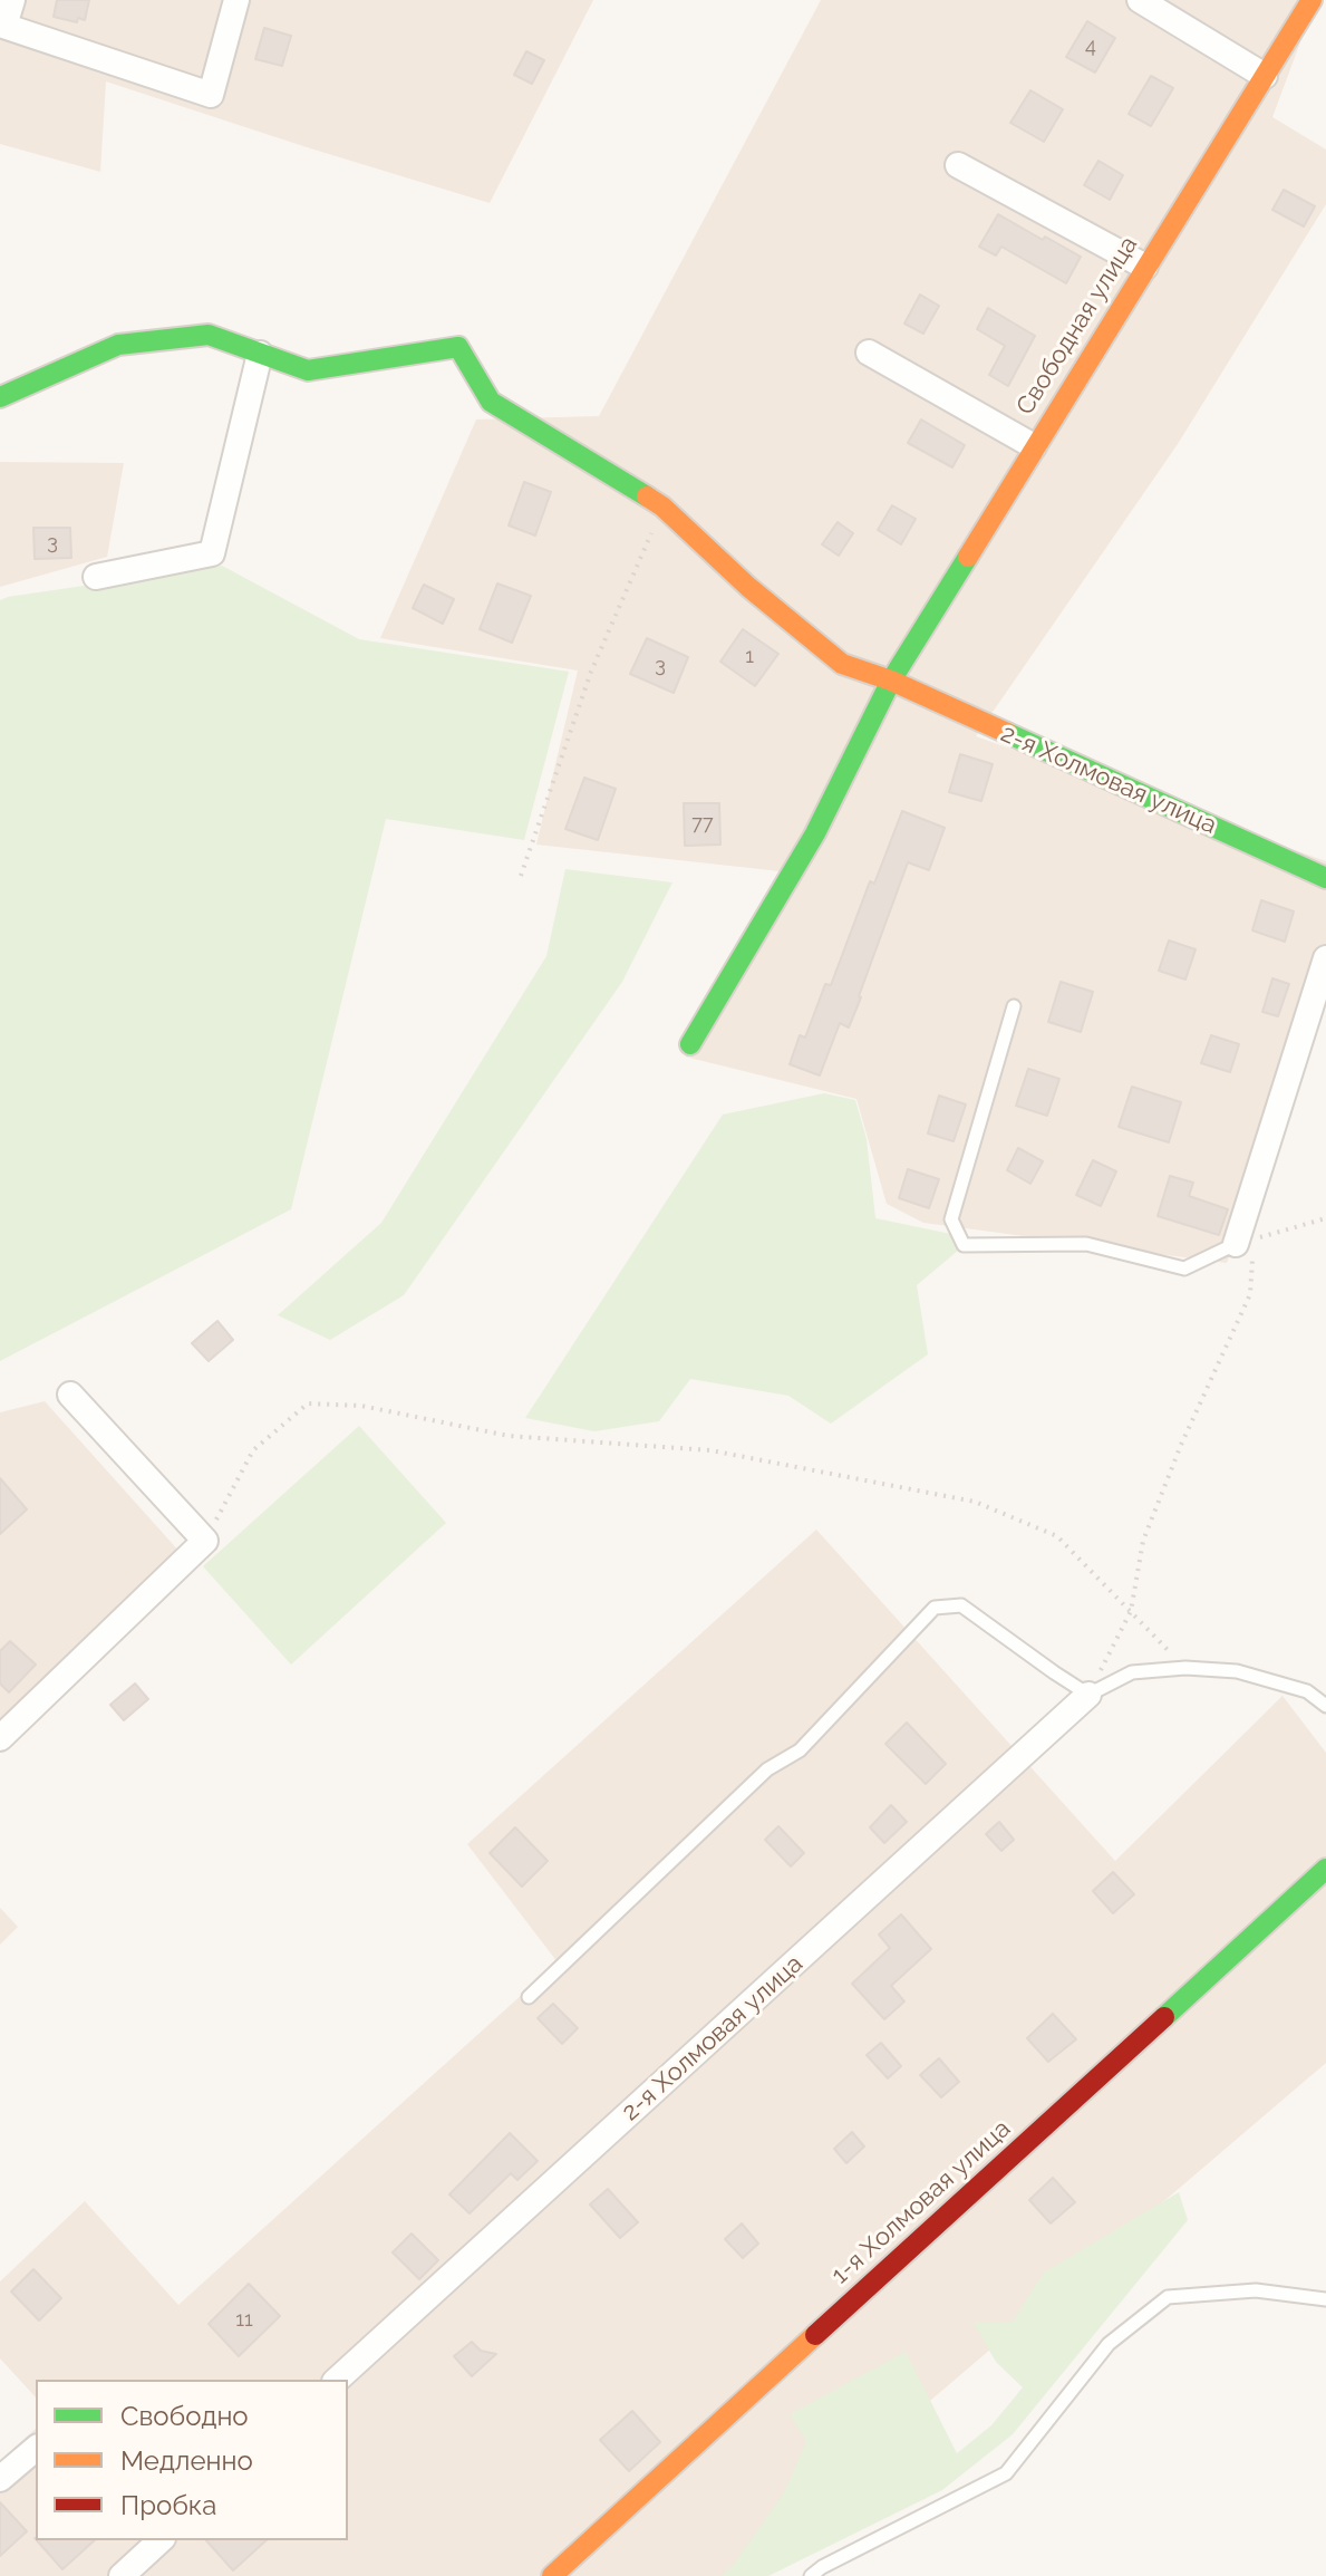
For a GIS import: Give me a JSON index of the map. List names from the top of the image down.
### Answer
{
  "streets": {
    "street": ["Свободная улица", "2-я Холмовая улица", "1-я Холмовая улица"]
  },
  "crossings": [
    ["Свободная улица", "2-я Холмовая улица"]
  ],
  "house_numbers": [
    "4",
    "3",
    "1",
    "3",
    "77",
    "11"
  ],
  "legend": ["Свободно", "Медленно", "Пробка"]
}
